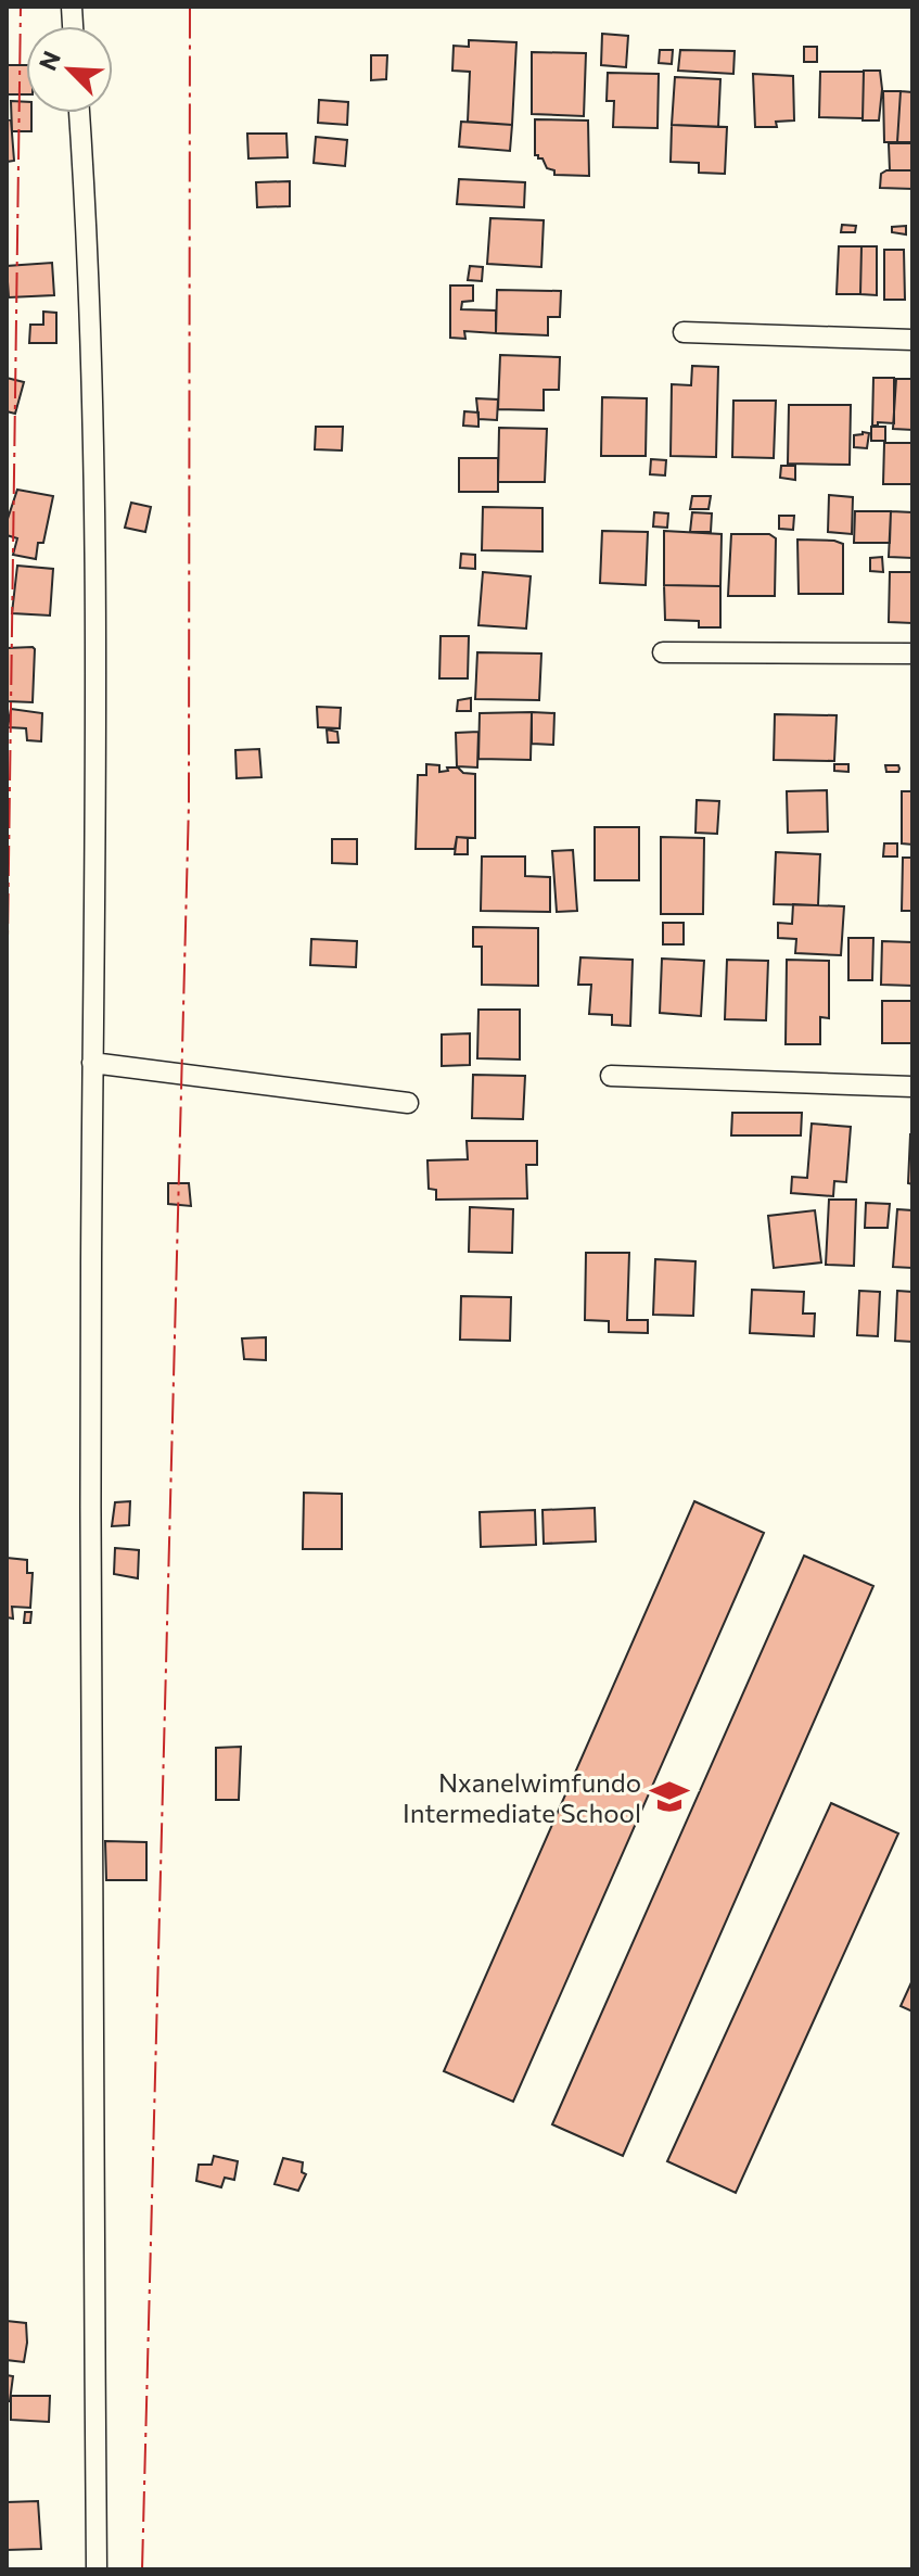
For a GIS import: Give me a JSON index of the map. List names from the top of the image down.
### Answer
{
  "places": {
    "school or university": ["Nxanelwimfundo Intermediate School"]
  },
  "north": "top left"
}
